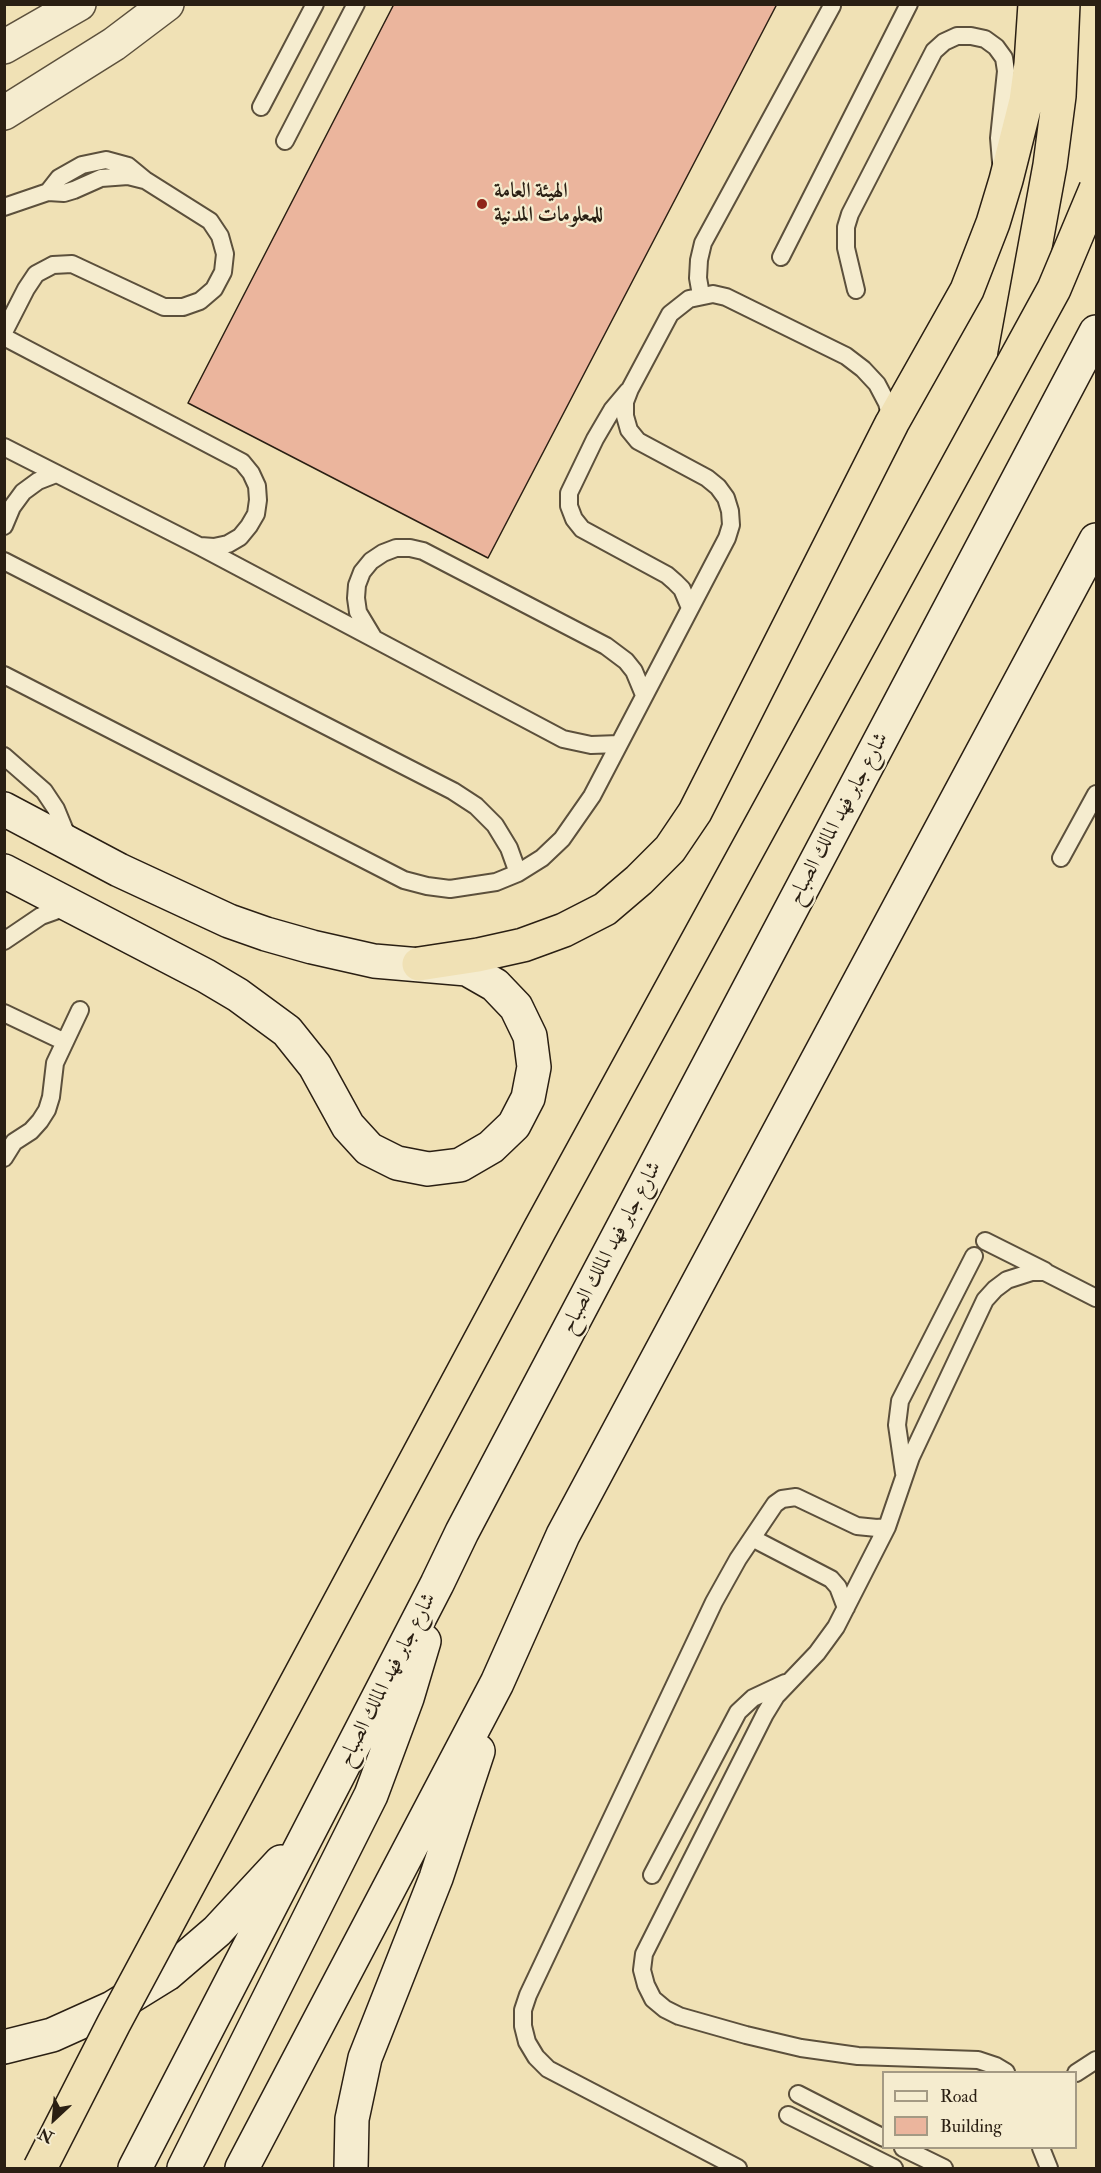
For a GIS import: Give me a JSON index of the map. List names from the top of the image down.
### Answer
{
  "streets": {
    "street": ["شارع جابر فهد المالك الصباح"]
  },
  "places": ["الهيئة العامة للمعلومات المدنية"],
  "legend": ["Road", "Building"],
  "north": "bottom left"
}
